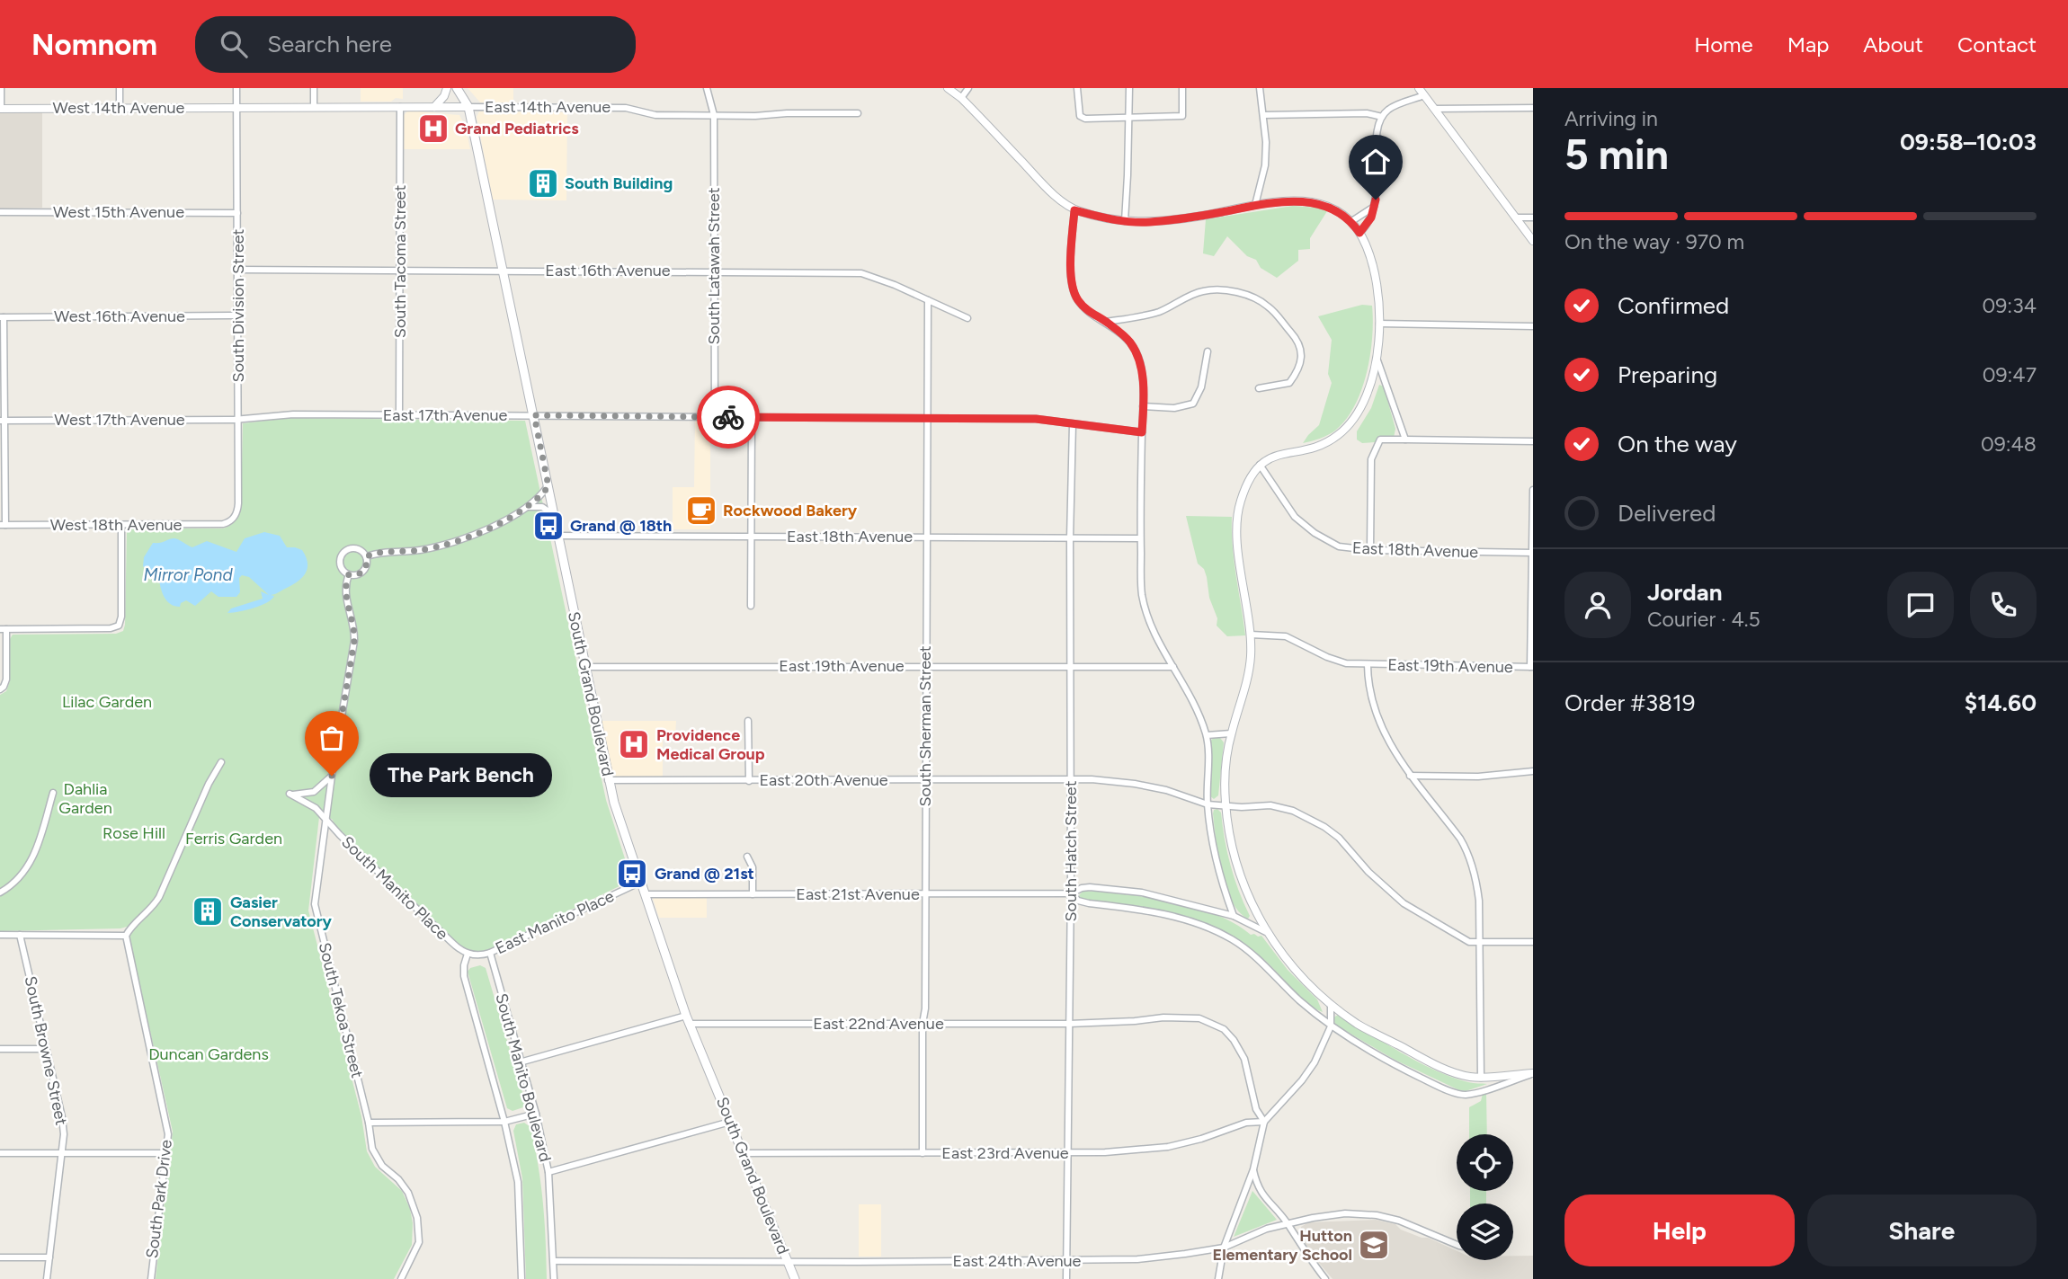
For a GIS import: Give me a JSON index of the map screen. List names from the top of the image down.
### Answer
{
  "streets": {
    "main road": ["South Grand Boulevard"],
    "street": [
      "East 14th Avenue",
      "West 14th Avenue",
      "West 15th Avenue",
      "South Tacoma Street",
      "South Latawah Street",
      "East 16th Avenue",
      "South Division Street",
      "West 16th Avenue",
      "East 17th Avenue",
      "West 17th Avenue",
      "West 18th Avenue",
      "East 18th Avenue",
      "East 19th Avenue",
      "South Sherman Street",
      "East 20th Avenue",
      "South Hatch Street",
      "South Manito Place",
      "East 21st Avenue",
      "East Manito Place",
      "South Tekoa Street",
      "East 22nd Avenue",
      "South Browne Street",
      "South Manito Boulevard",
      "East 23rd Avenue",
      "South Park Drive",
      "East 24th Avenue"
    ]
  },
  "crossings": [
    ["East 14th Avenue", "West 14th Avenue"],
    ["East 14th Avenue", "South Tacoma Street"],
    ["East 14th Avenue", "South Latawah Street"],
    ["East 14th Avenue", "South Division Street"],
    ["East 14th Avenue", "South Grand Boulevard"],
    ["West 14th Avenue", "South Division Street"],
    ["West 15th Avenue", "South Division Street"],
    ["South Tacoma Street", "East 16th Avenue"],
    ["South Tacoma Street", "East 17th Avenue"],
    ["South Latawah Street", "East 16th Avenue"],
    ["South Latawah Street", "East 17th Avenue"],
    ["East 16th Avenue", "South Division Street"],
    ["East 16th Avenue", "South Grand Boulevard"],
    ["East 16th Avenue", "South Sherman Street"],
    ["South Division Street", "West 16th Avenue"],
    ["South Division Street", "East 17th Avenue"],
    ["South Division Street", "West 17th Avenue"],
    ["South Division Street", "West 18th Avenue"],
    ["East 17th Avenue", "West 17th Avenue"],
    ["East 17th Avenue", "South Grand Boulevard"],
    ["East 17th Avenue", "South Sherman Street"],
    ["East 17th Avenue", "South Hatch Street"],
    ["East 18th Avenue", "South Grand Boulevard"],
    ["East 18th Avenue", "South Sherman Street"],
    ["East 18th Avenue", "South Hatch Street"],
    ["East 19th Avenue", "South Grand Boulevard"],
    ["East 19th Avenue", "South Sherman Street"],
    ["East 19th Avenue", "South Hatch Street"],
    ["South Grand Boulevard", "East 20th Avenue"],
    ["South Grand Boulevard", "East 21st Avenue"],
    ["South Grand Boulevard", "East Manito Place"],
    ["South Grand Boulevard", "East 22nd Avenue"],
    ["South Grand Boulevard", "East 23rd Avenue"],
    ["South Grand Boulevard", "East 24th Avenue"],
    ["South Sherman Street", "East 20th Avenue"],
    ["South Sherman Street", "East 21st Avenue"],
    ["South Sherman Street", "East 22nd Avenue"],
    ["South Sherman Street", "East 23rd Avenue"],
    ["East 20th Avenue", "South Hatch Street"],
    ["South Hatch Street", "East 21st Avenue"],
    ["South Hatch Street", "East 22nd Avenue"],
    ["South Hatch Street", "East 23rd Avenue"],
    ["South Hatch Street", "East 24th Avenue"],
    ["South Manito Place", "East Manito Place"],
    ["South Manito Place", "South Tekoa Street"],
    ["South Manito Place", "South Manito Boulevard"],
    ["East Manito Place", "South Manito Boulevard"],
    ["East 22nd Avenue", "South Manito Boulevard"],
    ["East 22nd Avenue", "East 23rd Avenue"],
    ["South Manito Boulevard", "East 24th Avenue"]
  ],
  "water": ["Mirror Pond"],
  "parks": [
    "Lilac Garden",
    "Dahlia Garden",
    "Rose Hill",
    "Ferris Garden",
    "Duncan Gardens"
  ],
  "places": {
    "hospital": ["Grand Pediatrics", "Providence Medical Group"],
    "building": ["South Building", "Gasier Conservatory"],
    "cafe": ["Rockwood Bakery"],
    "bus stop": ["Grand @ 18th", "Grand @ 21st"],
    "other": ["The Park Bench"],
    "school or university": ["Hutton Elementary School"]
  },
  "page": {
    "header": "Nomnom",
    "search": "Search here",
    "nav": [
      "Home",
      "Map",
      "About",
      "Contact"
    ],
    "heading": ["5 min", "Arriving in", "09:58–10:03"],
    "panel": [
      "Jordan",
      "Courier · 4.5",
      "Order #3819",
      "$14.60"
    ],
    "bar": "On the way · 970 m",
    "list": [
      ["Confirmed", "09:34"],
      ["Preparing", "09:47"],
      ["On the way", "09:48"],
      "Delivered"
    ],
    "bubble": "The Park Bench",
    "buttons": ["Help", "Share"]
  }
}
